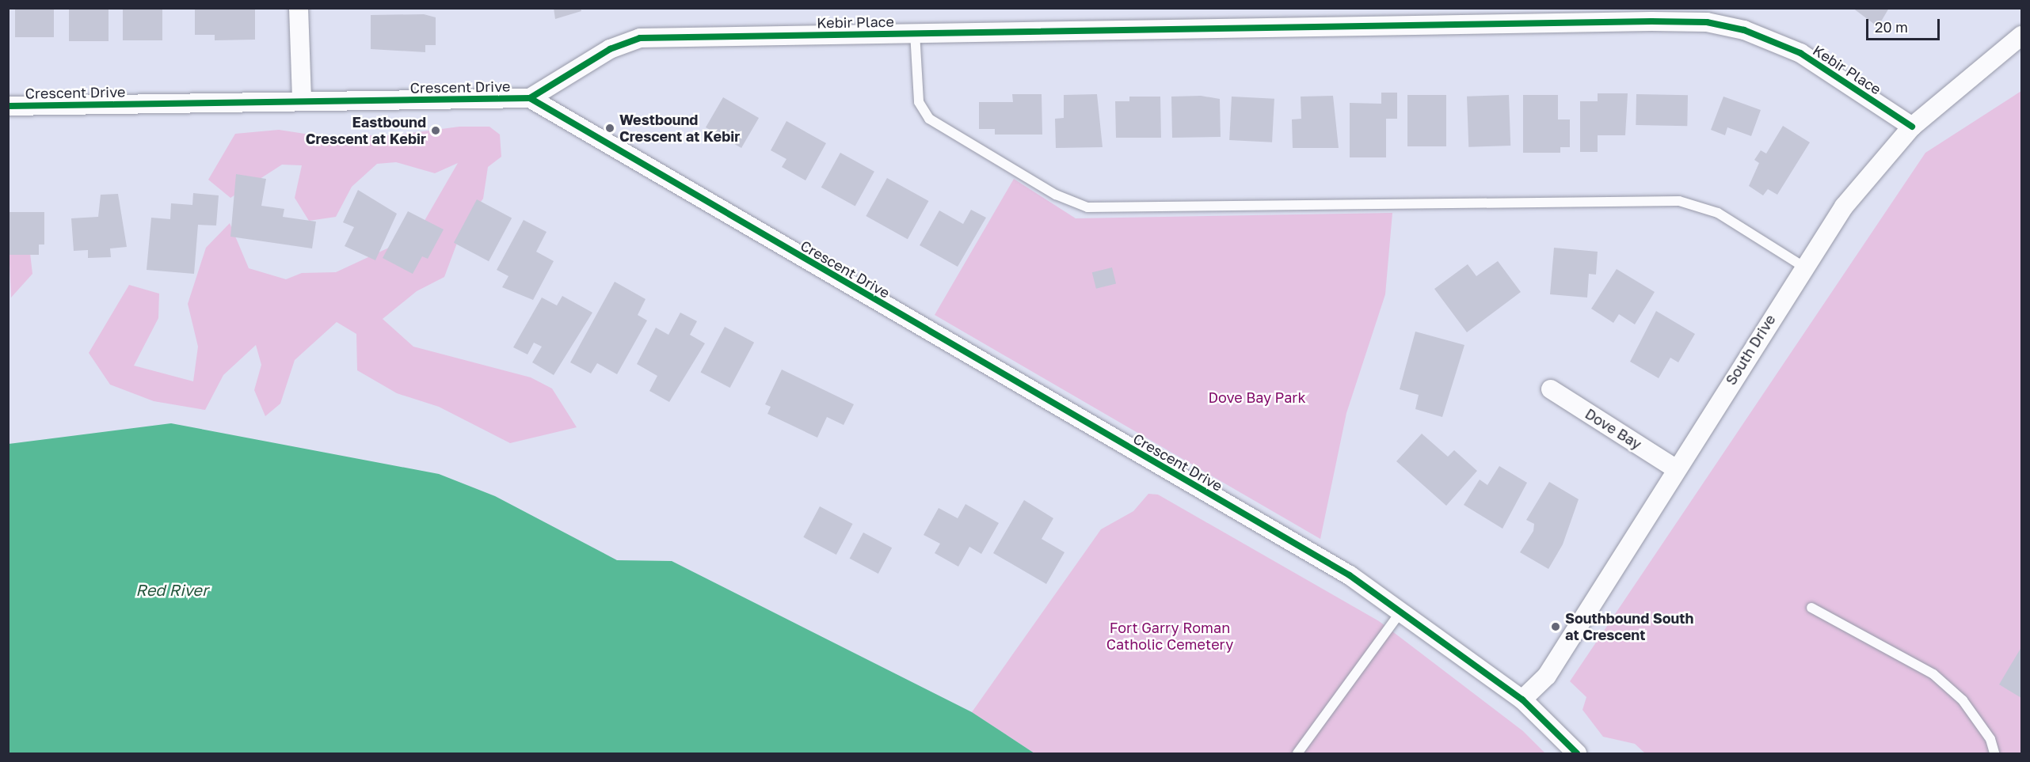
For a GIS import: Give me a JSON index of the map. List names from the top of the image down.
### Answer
{
  "streets": {
    "street": [
      "Kebir Place",
      "Crescent Drive",
      "South Drive",
      "Dove Bay"
    ]
  },
  "crossings": [
    ["Kebir Place", "Crescent Drive"],
    ["Kebir Place", "South Drive"],
    ["Crescent Drive", "South Drive"],
    ["South Drive", "Dove Bay"]
  ],
  "water": ["Red River"],
  "parks": ["Dove Bay Park", "Fort Garry Roman Catholic Cemetery"],
  "places": ["Westbound Crescent at Kebir", "Eastbound Crescent at Kebir", "Southbound South at Crescent"],
  "scale_bar": "20 m"
}
